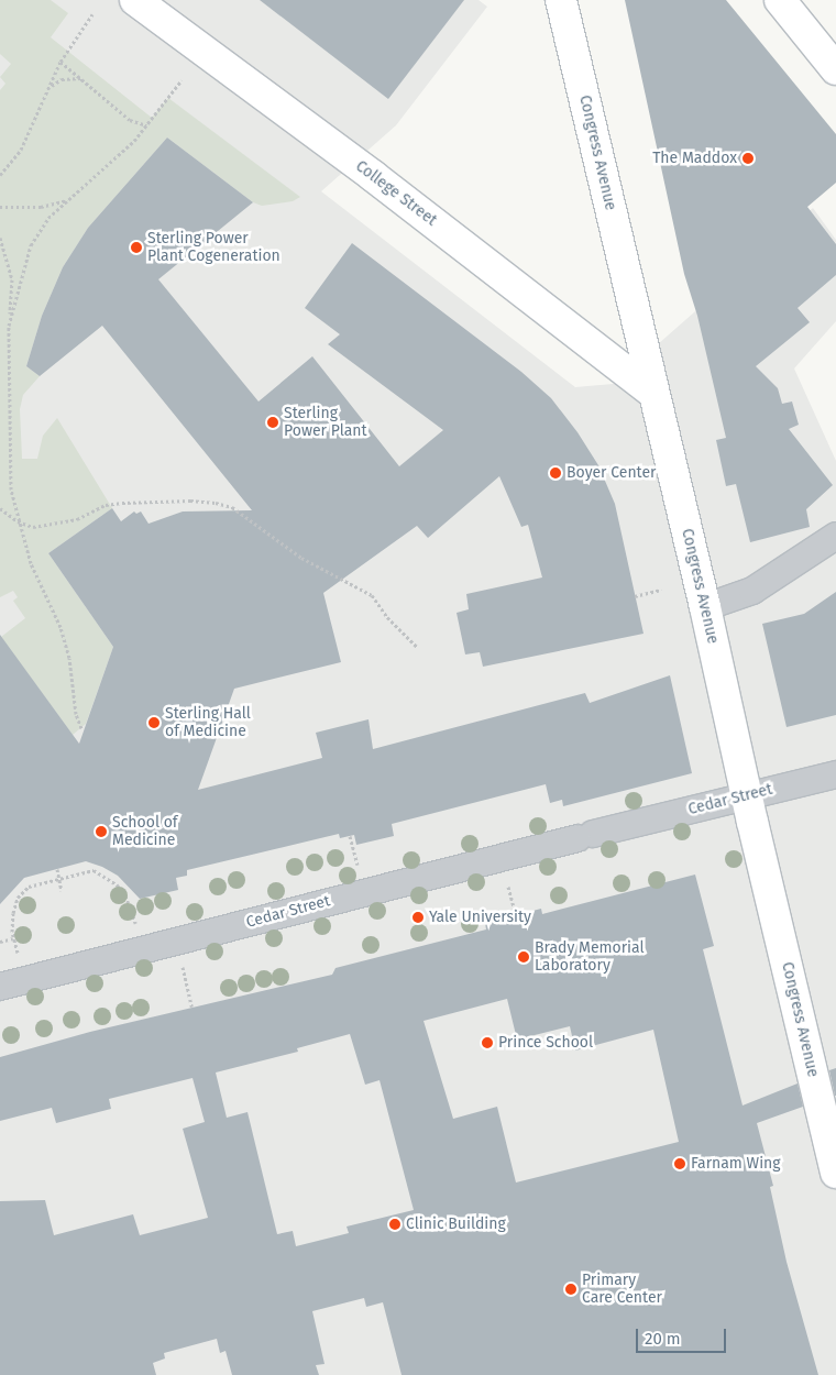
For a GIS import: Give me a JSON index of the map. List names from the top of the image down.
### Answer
{
  "streets": {
    "main road": ["Congress Avenue", "College Street"],
    "street": ["Cedar Street"]
  },
  "crossings": [
    ["Congress Avenue", "College Street"],
    ["Congress Avenue", "Cedar Street"]
  ],
  "places": [
    "The Maddox",
    "Sterling Power Plant Cogeneration",
    "Sterling Power Plant",
    "Boyer Center",
    "Sterling Hall of Medicine",
    "School of Medicine",
    "Yale University",
    "Brady Memorial Laboratory",
    "Prince School",
    "Farnam Wing",
    "Clinic Building",
    "Primary Care Center"
  ],
  "scale_bar": "20 m"
}
